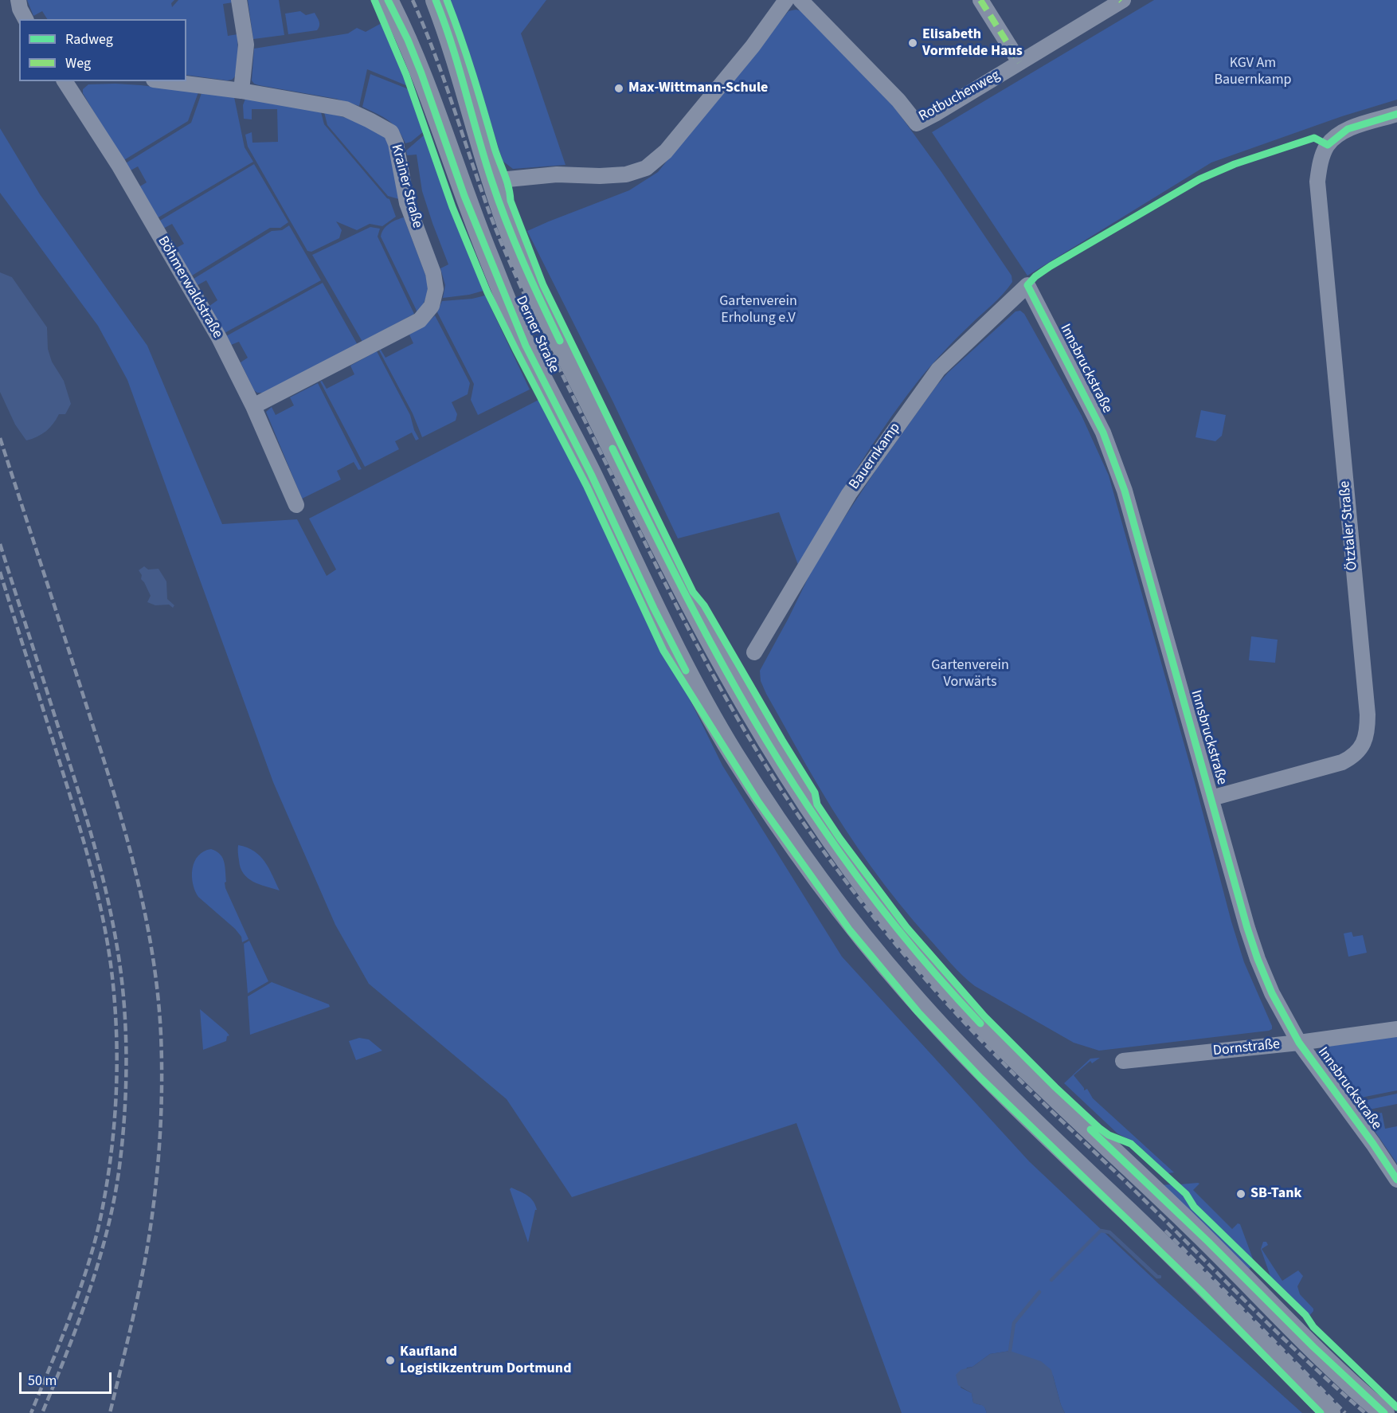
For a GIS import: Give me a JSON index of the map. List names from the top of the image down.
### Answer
{
  "streets": {
    "main road": ["Derner Straße"],
    "street": [
      "Rotbuchenweg",
      "Krainer Straße",
      "Böhmerwaldstraße",
      "Innsbruckstraße",
      "Bauernkamp",
      "Ötztaler Straße",
      "Dornstraße"
    ]
  },
  "crossings": [
    ["Krainer Straße", "Böhmerwaldstraße"],
    ["Innsbruckstraße", "Bauernkamp"],
    ["Innsbruckstraße", "Ötztaler Straße"],
    ["Innsbruckstraße", "Dornstraße"]
  ],
  "parks": ["KGV Am Bauernkamp", "Gartenverein Erholung e.V", "Gartenverein Vorwärts"],
  "places": [
    "Elisabeth Vormfelde Haus",
    "Max-Wittmann-Schule",
    "SB-Tank",
    "Kaufland Logistikzentrum Dortmund"
  ],
  "legend": ["Radweg", "Weg"],
  "scale_bar": "50 m"
}
